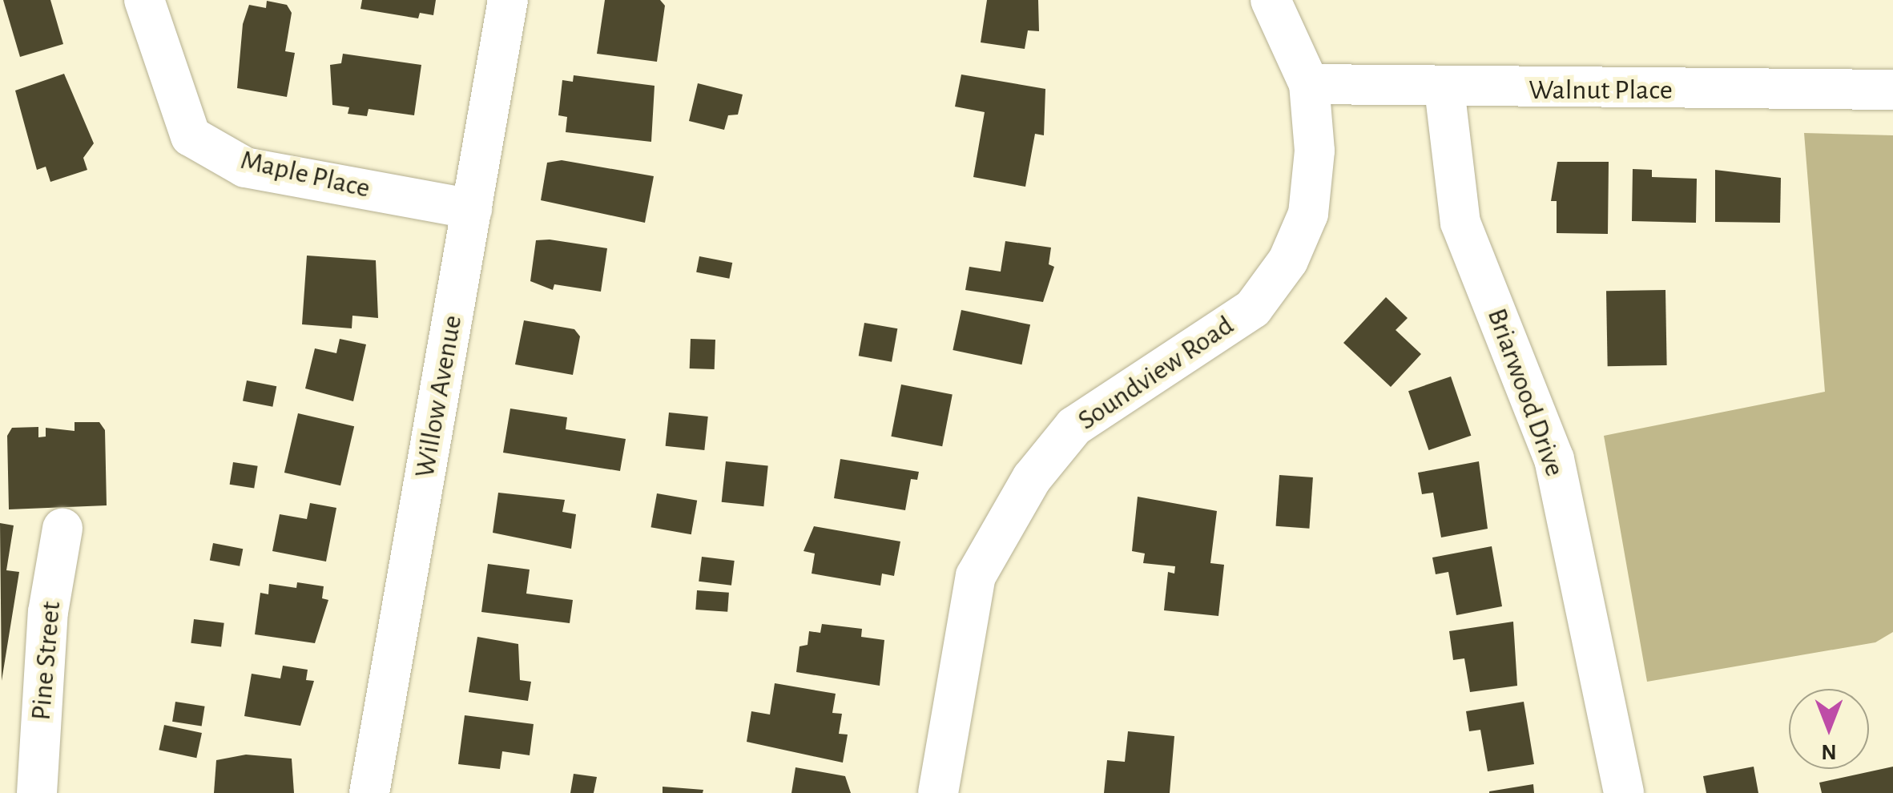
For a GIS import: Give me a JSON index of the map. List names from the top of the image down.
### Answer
{
  "streets": {
    "street": [
      "Walnut Place",
      "Maple Place",
      "Soundview Road",
      "Briarwood Drive",
      "Willow Avenue",
      "Pine Street"
    ]
  },
  "crossings": [
    ["Walnut Place", "Soundview Road"],
    ["Walnut Place", "Briarwood Drive"],
    ["Maple Place", "Willow Avenue"]
  ],
  "north": "bottom"
}
